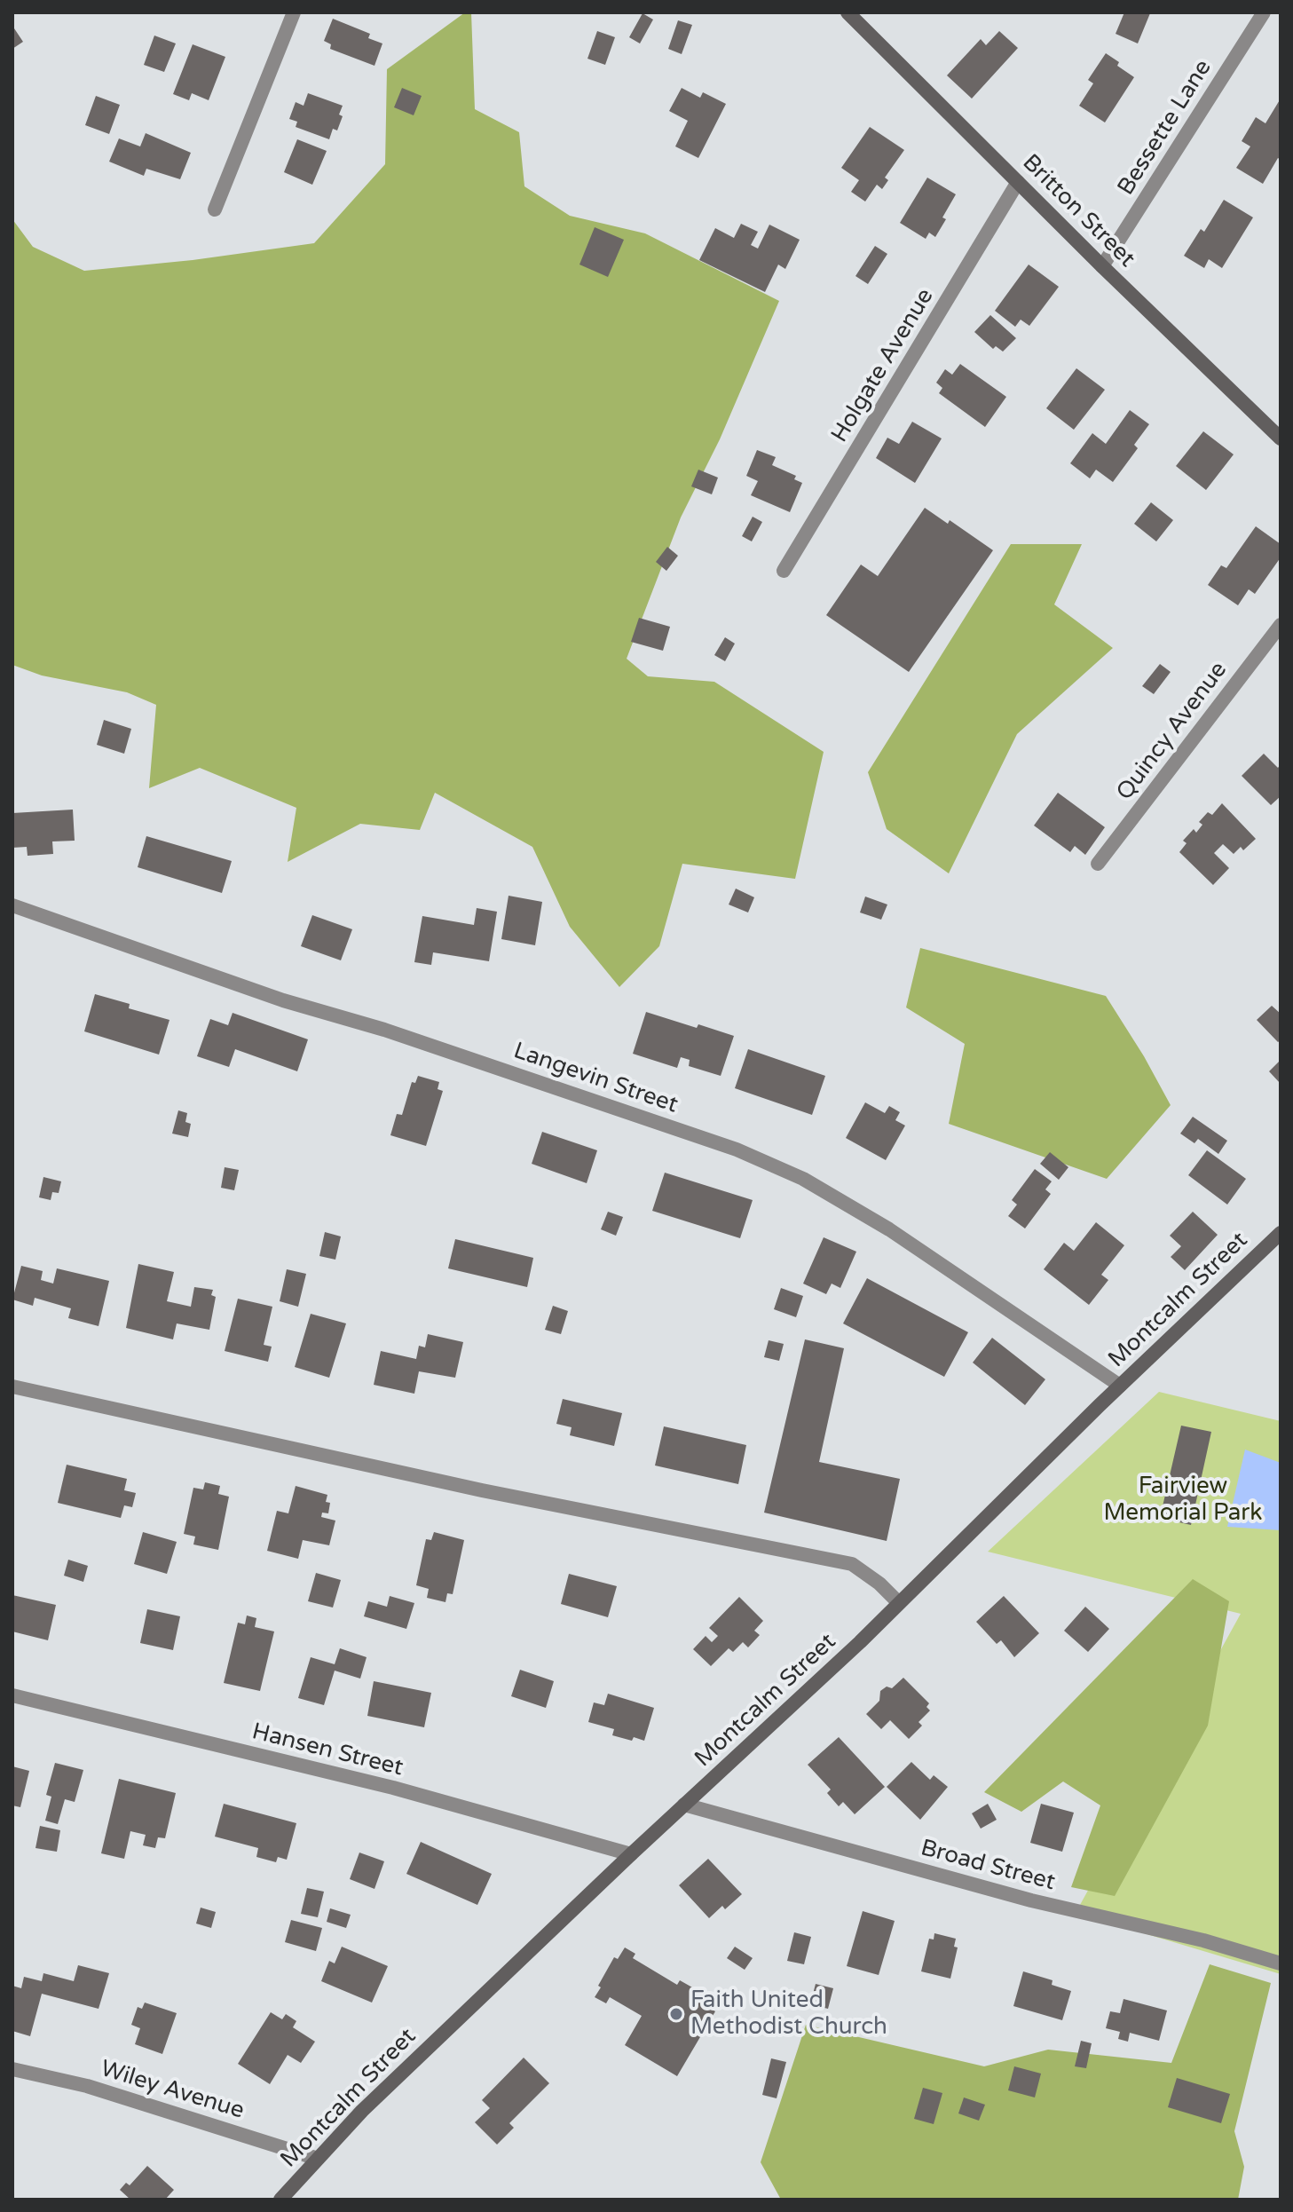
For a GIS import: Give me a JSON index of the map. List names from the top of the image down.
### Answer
{
  "streets": {
    "main road": ["Britton Street", "Montcalm Street"],
    "street": [
      "Bessette Lane",
      "Holgate Avenue",
      "Quincy Avenue",
      "Langevin Street",
      "Hansen Street",
      "Broad Street",
      "Wiley Avenue"
    ]
  },
  "crossings": [
    ["Bessette Lane", "Britton Street"],
    ["Britton Street", "Holgate Avenue"],
    ["Langevin Street", "Montcalm Street"],
    ["Montcalm Street", "Hansen Street"],
    ["Montcalm Street", "Broad Street"],
    ["Montcalm Street", "Wiley Avenue"]
  ],
  "parks": ["Fairview Memorial Park"],
  "places": ["Faith United Methodist Church"]
}
